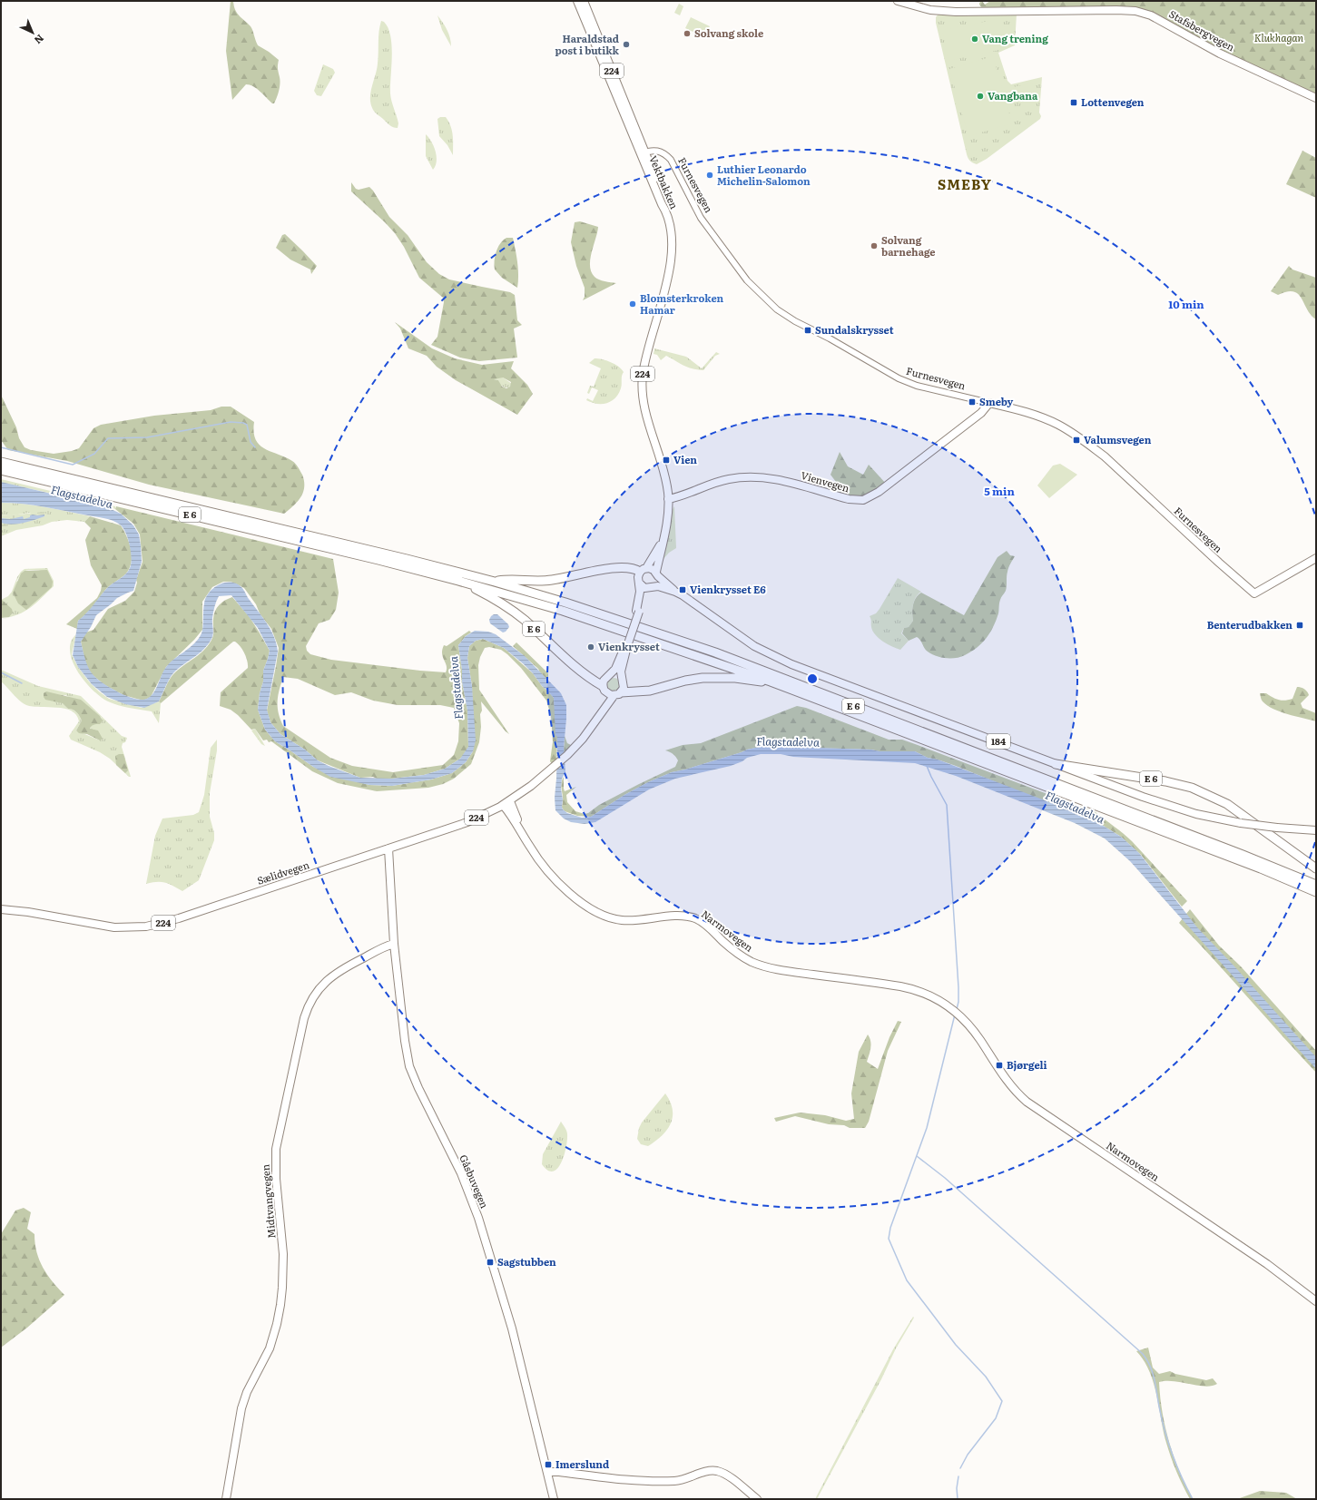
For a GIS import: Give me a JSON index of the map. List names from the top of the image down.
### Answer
{
  "streets": {
    "highway": ["E 6"],
    "main road": [
      "Stafsbergvegen",
      "224",
      "Vektbakken",
      "Furnesvegen",
      "Vienvegen",
      "184",
      "Sælidvegen",
      "Narmovegen",
      "Gåsbuvegen",
      "Midtvangvegen"
    ]
  },
  "crossings": [
    ["224", "Vektbakken"],
    ["224", "Furnesvegen"],
    ["224", "E 6"],
    ["224", "184"],
    ["224", "Sælidvegen"],
    ["Vektbakken", "Furnesvegen"],
    ["Vektbakken", "Vienvegen"],
    ["Vektbakken", "E 6"],
    ["Vektbakken", "184"],
    ["Furnesvegen", "Vienvegen"],
    ["E 6", "184"],
    ["Sælidvegen", "Narmovegen"],
    ["Sælidvegen", "Gåsbuvegen"],
    ["Gåsbuvegen", "Midtvangvegen"]
  ],
  "districts": ["SMEBY"],
  "water": ["Flagstadelva"],
  "parks": ["Klukhagan"],
  "places": {
    "other": [
      "Solvang skole",
      "Vang trening",
      "Haraldstad post i butikk",
      "Vangbana",
      "Luthier Leonardo Michelin-Salomon",
      "Solvang barnehage",
      "Blomsterkroken Hamar",
      "Vienkrysset"
    ],
    "transit": [
      "Lottenvegen",
      "Sundalskrysset",
      "Smeby",
      "Valumsvegen",
      "Vien",
      "Vienkrysset E6",
      "Benterudbakken",
      "Bjørgeli",
      "Sagstubben",
      "Imerslund"
    ]
  },
  "north": "bottom right",
  "rings": ["10 min", "5 min"]
}
